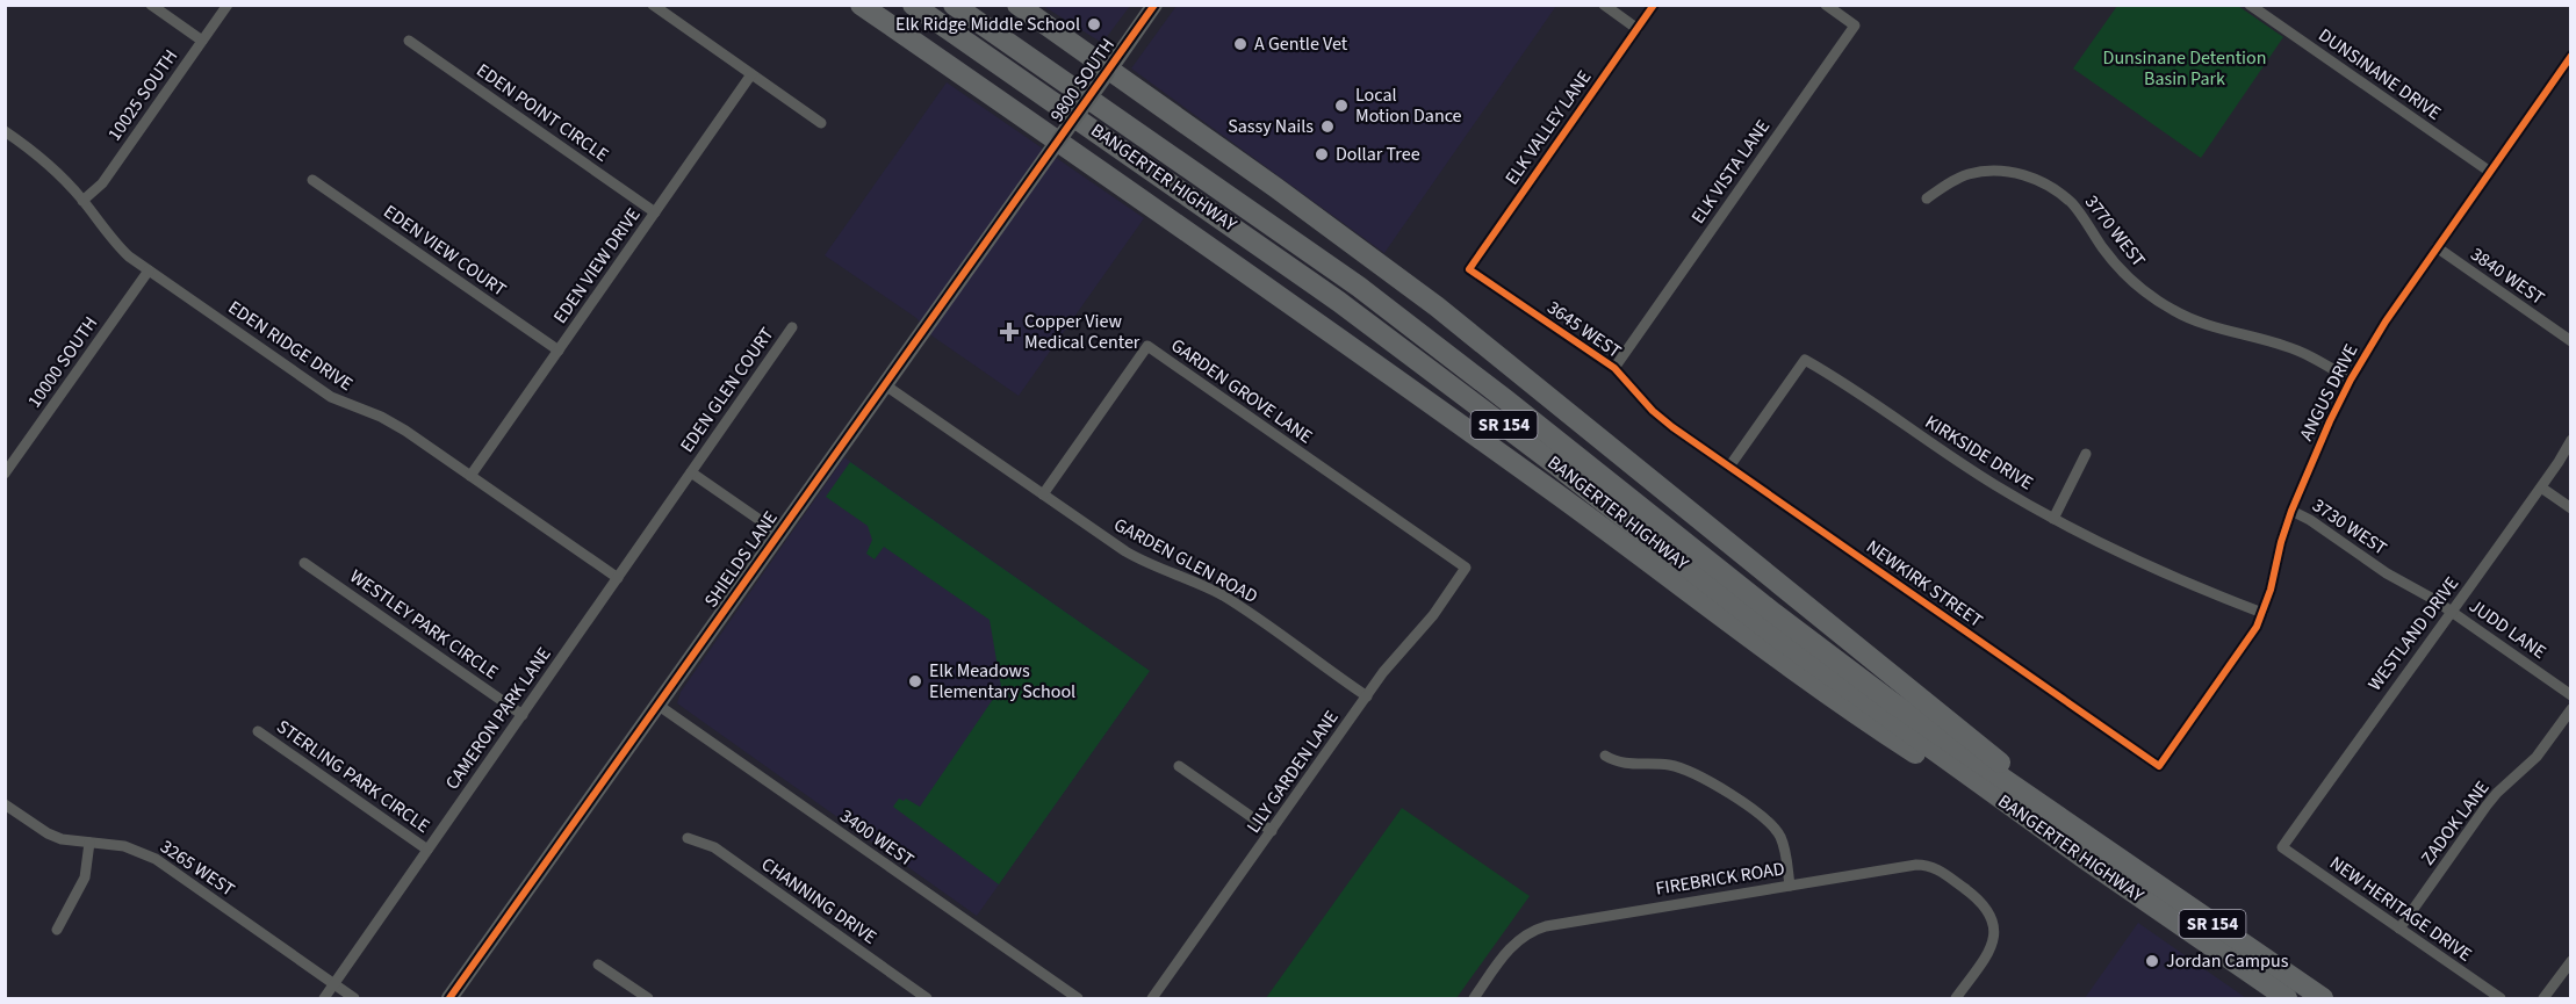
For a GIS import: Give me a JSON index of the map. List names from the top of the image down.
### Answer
{
  "streets": {
    "highway": ["BANGERTER HIGHWAY", "SR 154"],
    "main road": ["9800 SOUTH", "SHIELDS LANE"],
    "street": [
      "DUNSINANE DRIVE",
      "10025 SOUTH",
      "EDEN POINT CIRCLE",
      "ELK VALLEY LANE",
      "ELK VISTA LANE",
      "3770 WEST",
      "EDEN VIEW COURT",
      "EDEN VIEW DRIVE",
      "3840 WEST",
      "3645 WEST",
      "EDEN RIDGE DRIVE",
      "10000 SOUTH",
      "EDEN GLEN COURT",
      "GARDEN GROVE LANE",
      "ANGUS DRIVE",
      "KIRKSIDE DRIVE",
      "3730 WEST",
      "GARDEN GLEN ROAD",
      "NEWKIRK STREET",
      "WESTLEY PARK CIRCLE",
      "JUDD LANE",
      "WESTLAND DRIVE",
      "CAMERON PARK LANE",
      "LILY GARDEN LANE",
      "STERLING PARK CIRCLE",
      "ZADOK LANE",
      "3400 WEST",
      "3265 WEST",
      "FIREBRICK ROAD",
      "CHANNING DRIVE",
      "NEW HERITAGE DRIVE"
    ]
  },
  "crossings": [
    ["DUNSINANE DRIVE", "ANGUS DRIVE"],
    ["9800 SOUTH", "SHIELDS LANE"],
    ["10025 SOUTH", "EDEN RIDGE DRIVE"],
    ["EDEN POINT CIRCLE", "EDEN VIEW DRIVE"],
    ["ELK VALLEY LANE", "3645 WEST"],
    ["ELK VISTA LANE", "3645 WEST"],
    ["3770 WEST", "ANGUS DRIVE"],
    ["EDEN VIEW COURT", "EDEN VIEW DRIVE"],
    ["EDEN VIEW DRIVE", "EDEN RIDGE DRIVE"],
    ["3840 WEST", "ANGUS DRIVE"],
    ["3645 WEST", "NEWKIRK STREET"],
    ["EDEN RIDGE DRIVE", "10000 SOUTH"],
    ["EDEN RIDGE DRIVE", "CAMERON PARK LANE"],
    ["EDEN GLEN COURT", "CAMERON PARK LANE"],
    ["GARDEN GROVE LANE", "GARDEN GLEN ROAD"],
    ["GARDEN GROVE LANE", "LILY GARDEN LANE"],
    ["ANGUS DRIVE", "KIRKSIDE DRIVE"],
    ["ANGUS DRIVE", "3730 WEST"],
    ["ANGUS DRIVE", "NEWKIRK STREET"],
    ["KIRKSIDE DRIVE", "NEWKIRK STREET"],
    ["3730 WEST", "JUDD LANE"],
    ["SHIELDS LANE", "GARDEN GLEN ROAD"],
    ["SHIELDS LANE", "3400 WEST"],
    ["GARDEN GLEN ROAD", "LILY GARDEN LANE"],
    ["WESTLEY PARK CIRCLE", "CAMERON PARK LANE"],
    ["JUDD LANE", "WESTLAND DRIVE"],
    ["WESTLAND DRIVE", "NEW HERITAGE DRIVE"],
    ["CAMERON PARK LANE", "STERLING PARK CIRCLE"],
    ["CAMERON PARK LANE", "3265 WEST"],
    ["ZADOK LANE", "NEW HERITAGE DRIVE"]
  ],
  "parks": ["Dunsinane Detention Basin Park"],
  "places": {
    "other": [
      "Elk Ridge Middle School",
      "A Gentle Vet",
      "Local Motion Dance",
      "Sassy Nails",
      "Dollar Tree",
      "Elk Meadows Elementary School",
      "Jordan Campus"
    ],
    "health": ["Copper View Medical Center"]
  }
}
